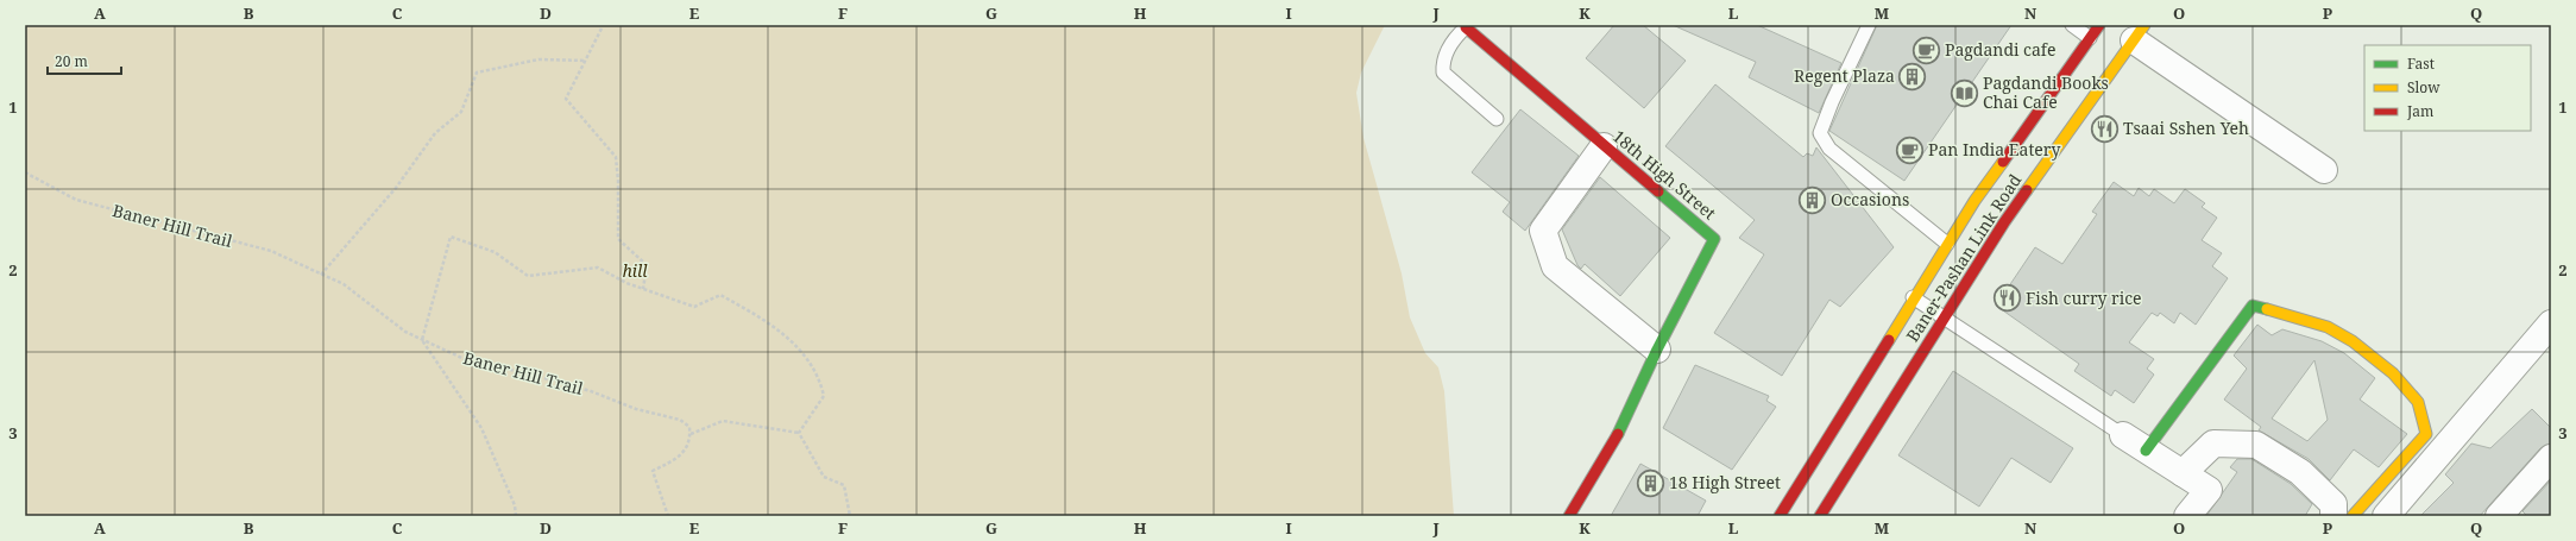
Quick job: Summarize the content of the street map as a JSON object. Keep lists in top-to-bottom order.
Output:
{
  "streets": {
    "street": ["18th High Street", "Baner-Pashan Link Road"],
    "path": ["Baner Hill Trail"]
  },
  "parks": ["hill"],
  "places": {
    "cafe": ["Pagdandi cafe", "Pan India Eatery"],
    "building": ["Regent Plaza", "Occasions", "18 High Street"],
    "library": ["Pagdandi Books Chai Cafe"],
    "restaurant": ["Tsaai Sshen Yeh", "Fish curry rice"]
  },
  "legend": ["Fast", "Slow", "Jam"],
  "scale_bar": "20 m",
  "grid": {
    "columns": [
      "A",
      "B",
      "C",
      "D",
      "E",
      "F",
      "G",
      "H",
      "I",
      "J",
      "K",
      "L",
      "M",
      "N",
      "O",
      "P",
      "Q"
    ],
    "rows": ["1", "2", "3"]
  }
}
